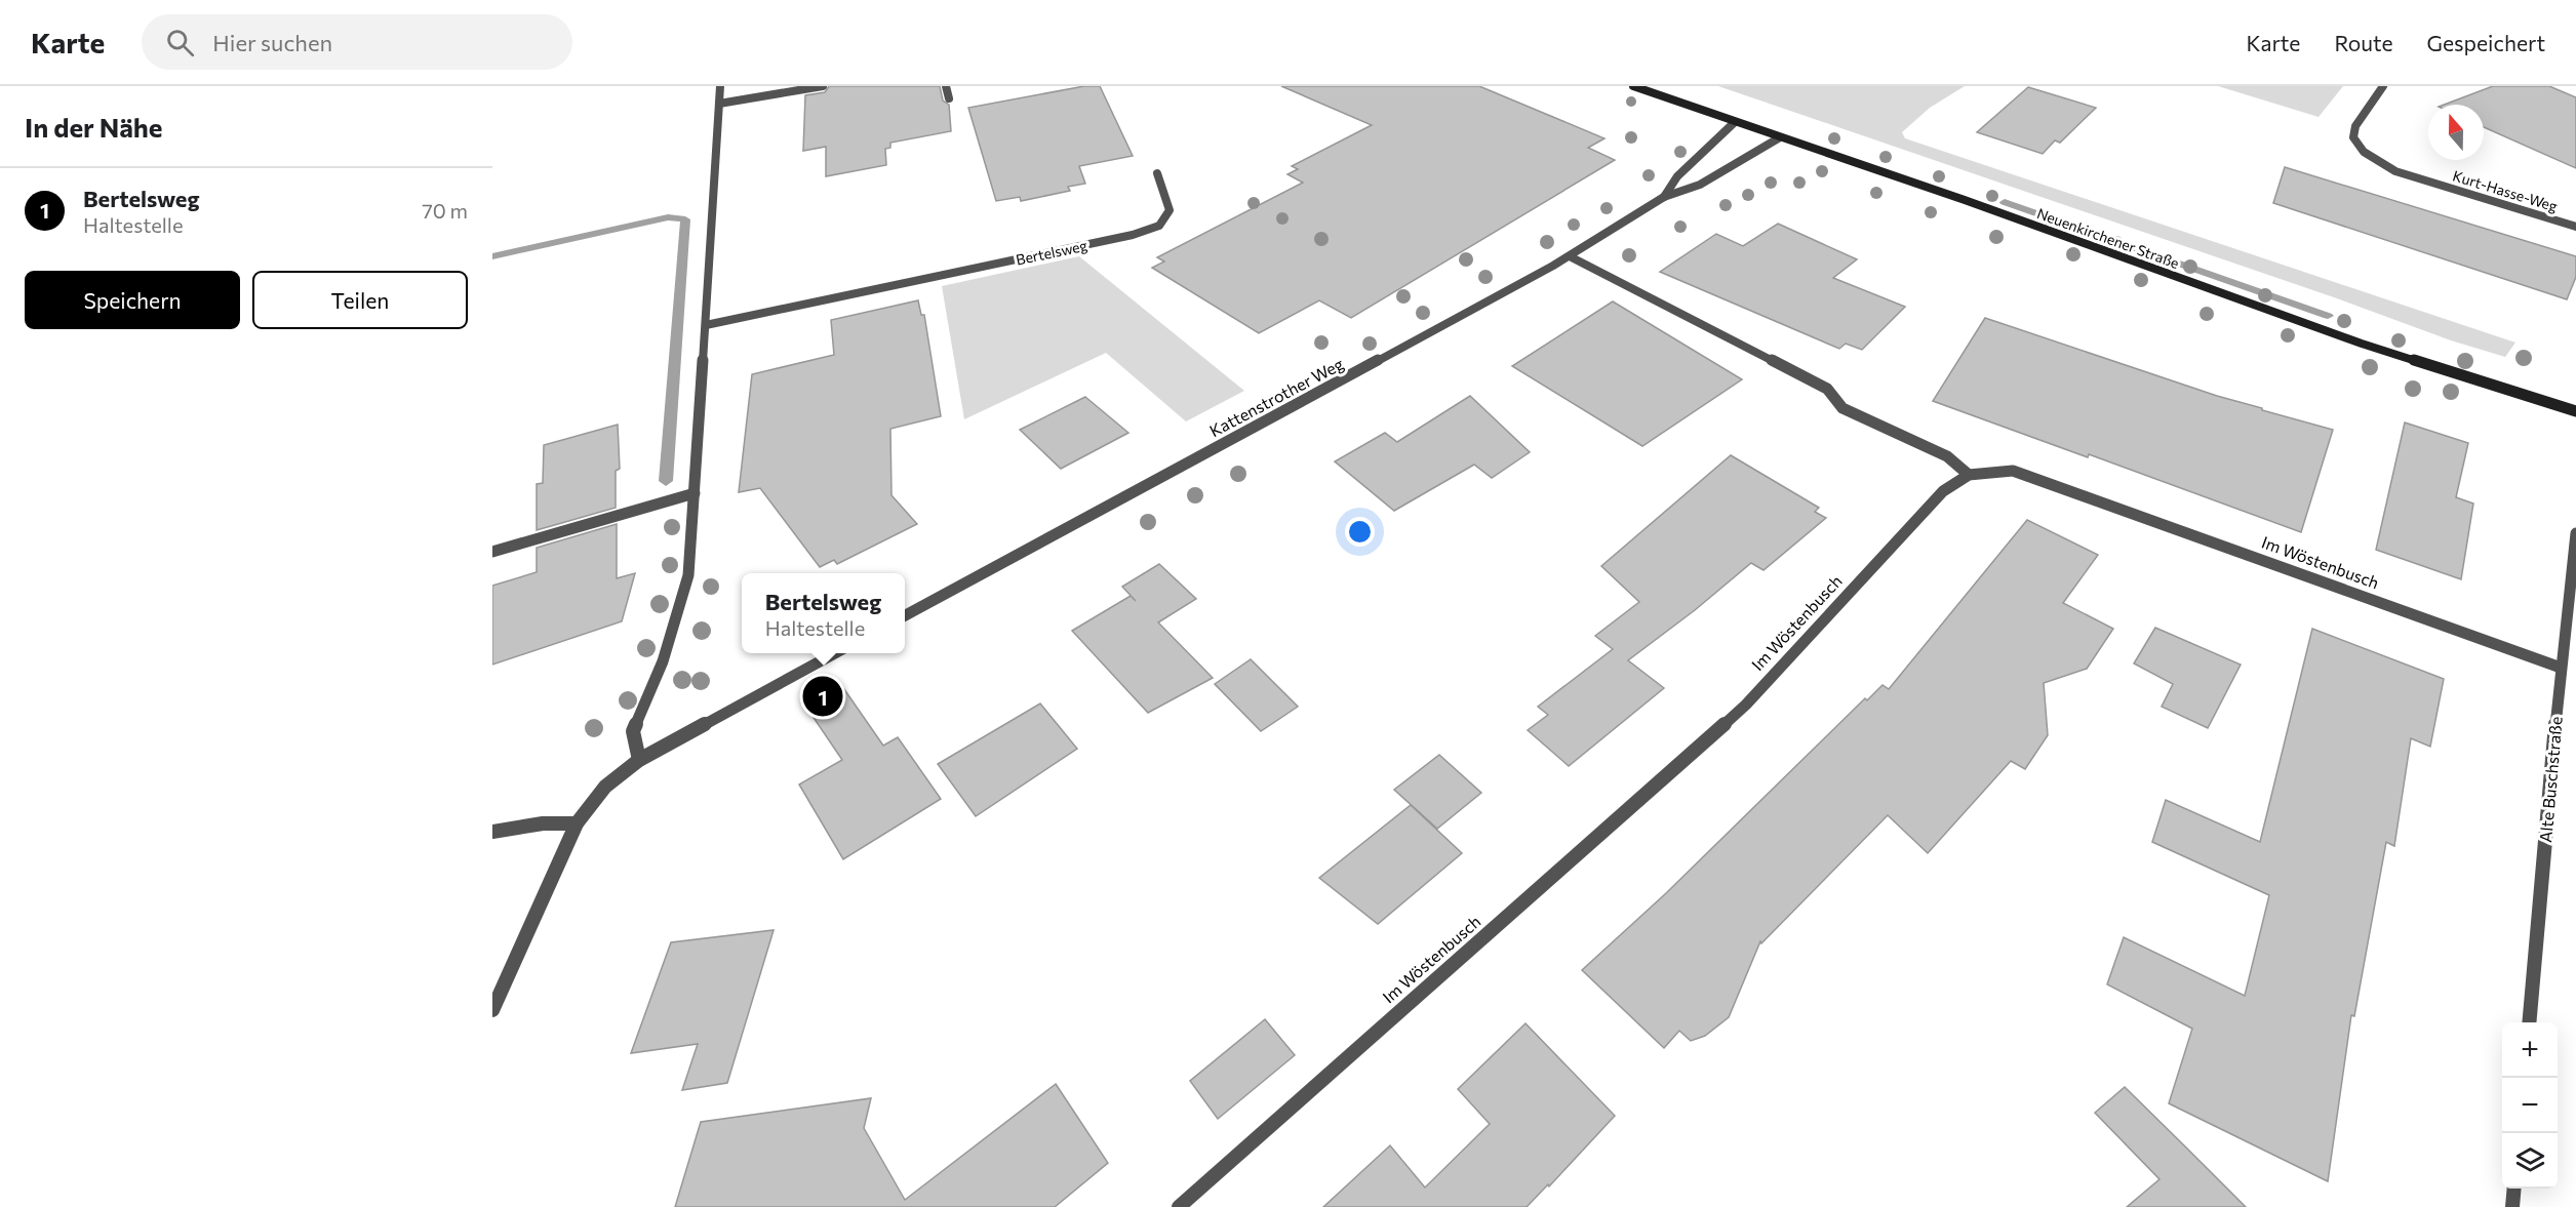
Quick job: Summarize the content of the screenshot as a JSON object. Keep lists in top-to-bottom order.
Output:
{
  "streets": {
    "main road": ["Neuenkirchener Straße"],
    "street": [
      "Kurt-Hasse-Weg",
      "Bertelsweg",
      "Kattenstrother Weg",
      "Im Wöstenbusch",
      "Alte Buschstraße"
    ]
  },
  "crossings": [
    ["Neuenkirchener Straße", "Kattenstrother Weg"],
    ["Im Wöstenbusch", "Alte Buschstraße"]
  ],
  "north": "top",
  "page": {
    "header": "Karte",
    "search": "Hier suchen",
    "nav": ["Karte", "Route", "Gespeichert"],
    "heading": "In der Nähe",
    "list": [
      {
        "mark": "1",
        "name": "Bertelsweg",
        "note": "Haltestelle",
        "value": "70 m"
      }
    ],
    "buttons": ["Speichern", "Teilen"],
    "popup": ["Bertelsweg", "Haltestelle"],
    "pins": "1",
    "map_buttons": ["+", "−"]
  }
}
